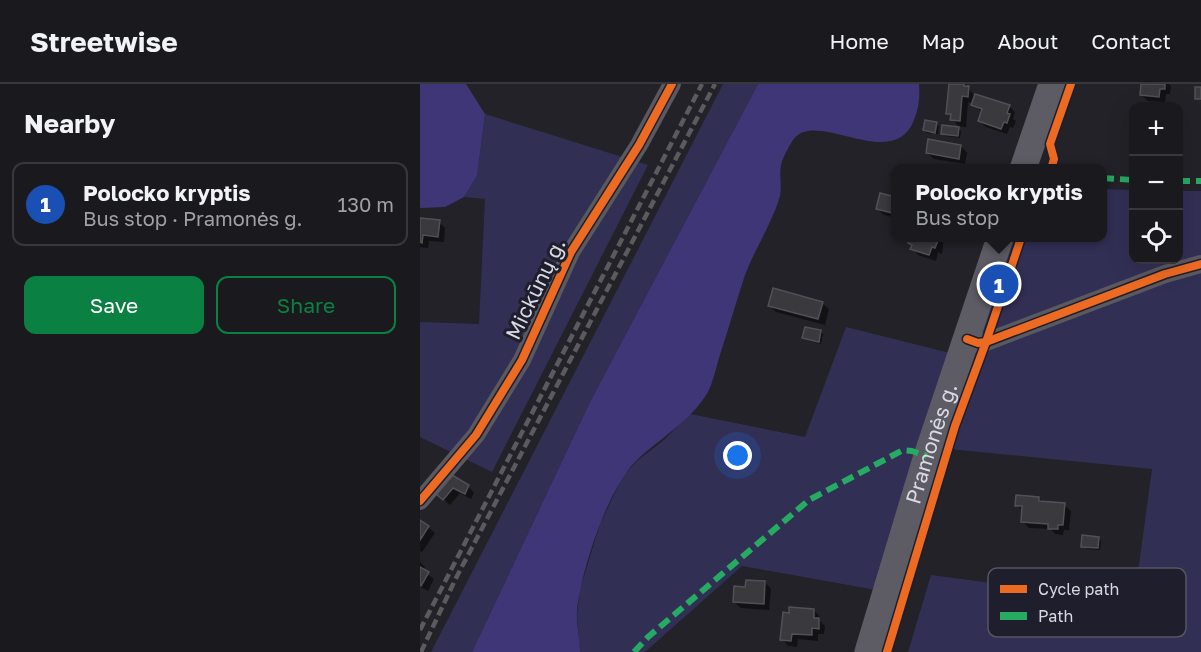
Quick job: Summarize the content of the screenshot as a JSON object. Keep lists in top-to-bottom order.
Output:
{
  "streets": {
    "main road": ["Pramonės g."],
    "street": ["Mickūnų g."]
  },
  "legend": ["Cycle path", "Path"],
  "page": {
    "header": "Streetwise",
    "nav": [
      "Home",
      "Map",
      "About",
      "Contact"
    ],
    "heading": "Nearby",
    "map_buttons": ["+", "−"],
    "list": [
      {
        "mark": "1",
        "name": "Polocko kryptis",
        "note": "Bus stop · Pramonės g.",
        "value": "130 m"
      }
    ],
    "popup": ["Polocko kryptis", "Bus stop"],
    "buttons": ["Save", "Share"],
    "pins": "1"
  }
}
